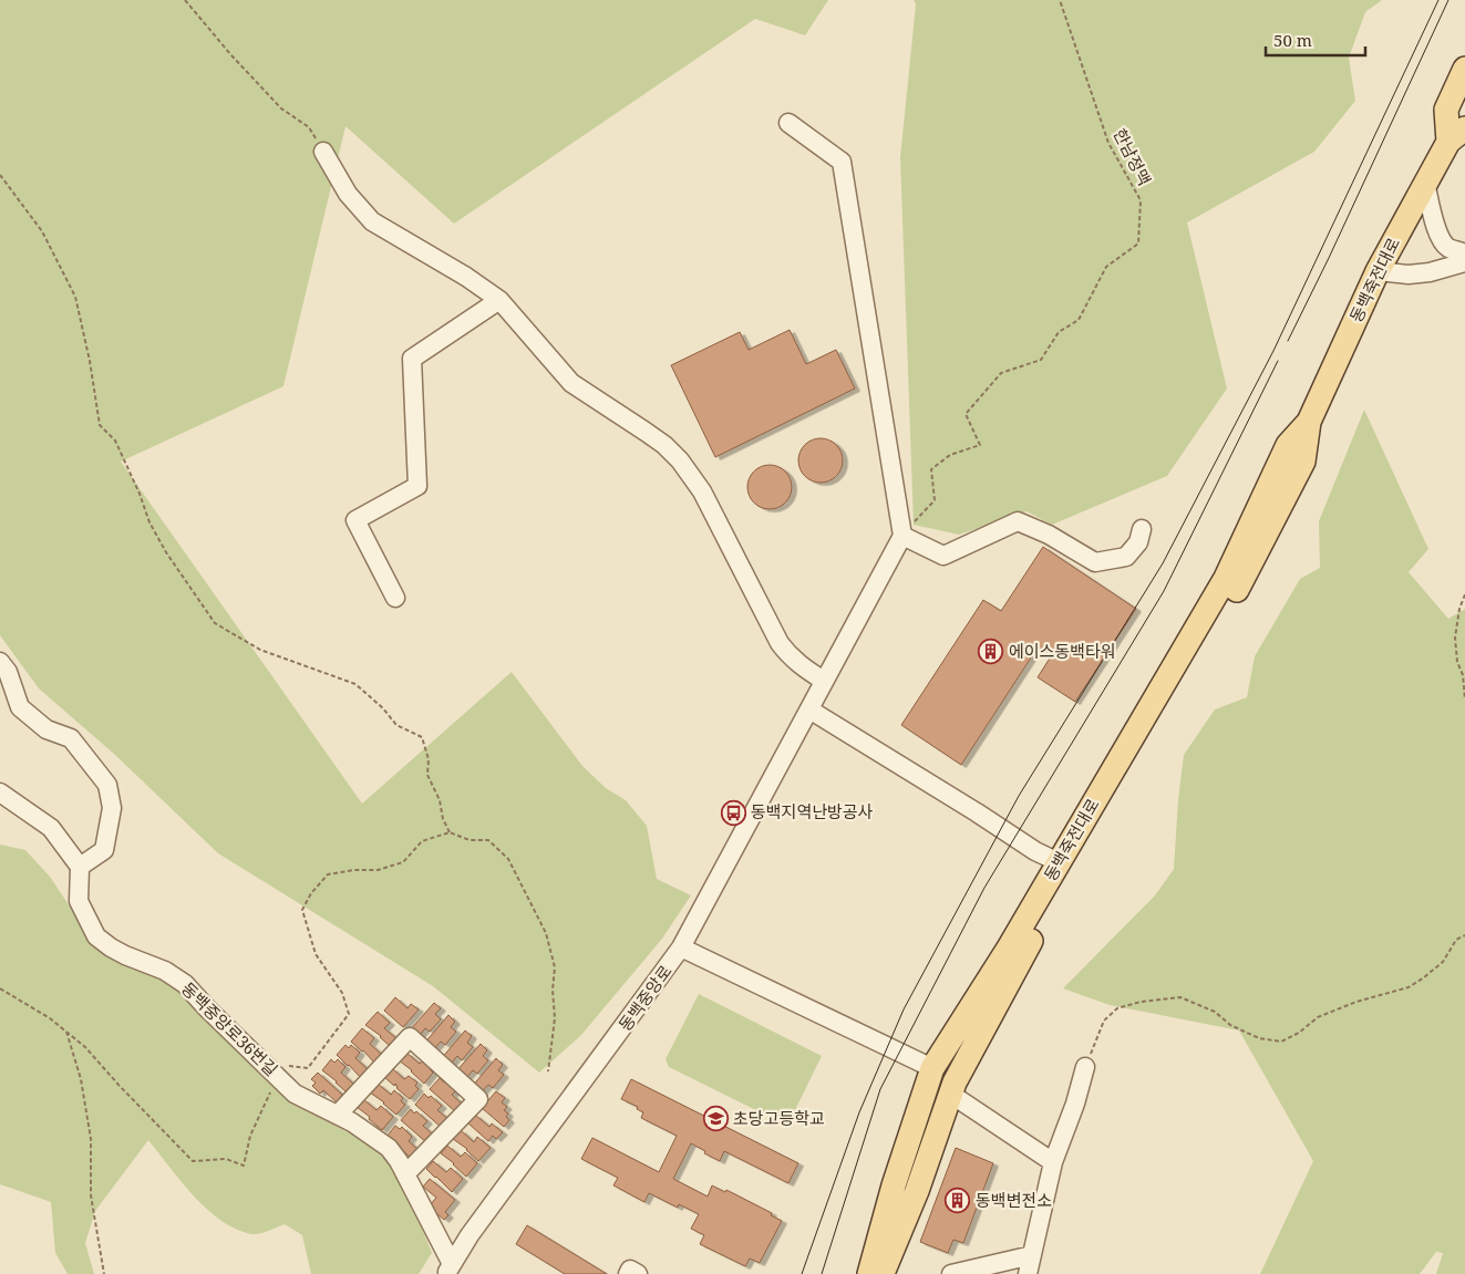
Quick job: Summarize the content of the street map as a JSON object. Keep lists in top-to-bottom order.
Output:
{
  "streets": {
    "main road": ["동백죽전대로"],
    "street": ["동백중앙로", "동백중앙로36번길"],
    "path": ["한남정맥"]
  },
  "crossings": [
    ["동백죽전대로", "동백중앙로"],
    ["동백중앙로", "동백중앙로36번길"]
  ],
  "places": {
    "building": ["에이스동백타워", "동백변전소"],
    "bus stop": ["동백지역난방공사"],
    "school or university": ["초당고등학교"]
  },
  "scale_bar": "50 m"
}
